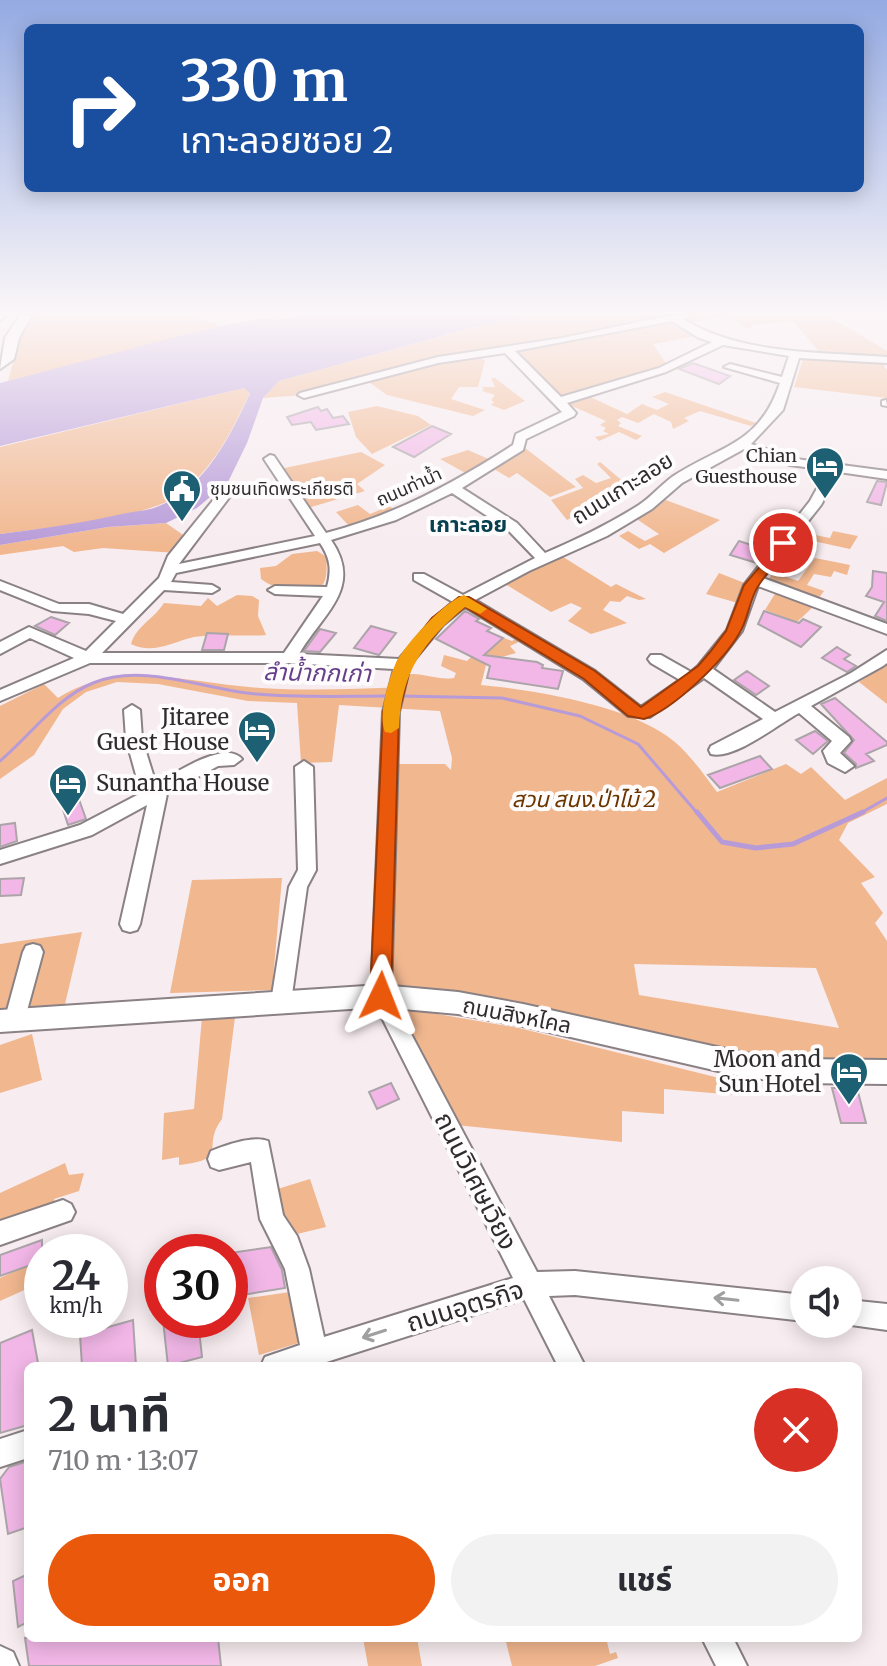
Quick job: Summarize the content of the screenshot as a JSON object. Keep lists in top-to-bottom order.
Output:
{
  "streets": {
    "main road": ["ถนนสิงหไคล"],
    "street": [
      "ถนนท่าน้ำ",
      "ถนนเกาะลอย",
      "ถนนวิเศษเวียง",
      "ถนนอุตรกิจ"
    ]
  },
  "crossings": [
    ["ถนนเกาะลอย", "ถนนสิงหไคล"],
    ["ถนนเกาะลอย", "ถนนวิเศษเวียง"],
    ["ถนนสิงหไคล", "ถนนวิเศษเวียง"],
    ["ถนนวิเศษเวียง", "ถนนอุตรกิจ"]
  ],
  "one_way": ["ถนนอุตรกิจ"],
  "districts": ["เกาะลอย"],
  "water": ["ลำน้ำกกเก่า"],
  "parks": ["สวน สนง.ป่าไม้ 2"],
  "places": {
    "hotel": [
      "Chian Guesthouse",
      "Jitaree Guest House",
      "Sunantha House",
      "Moon and Sun Hotel"
    ],
    "public building": ["ชุมชนเทิดพระเกียรติ"]
  },
  "page": {
    "turn": ["330 m", "เกาะลอยซอย 2"],
    "speed": "24 km/h",
    "limit": "30",
    "heading": ["2 นาที", "710 m · 13:07"],
    "buttons": ["ออก", "แชร์"]
  }
}
